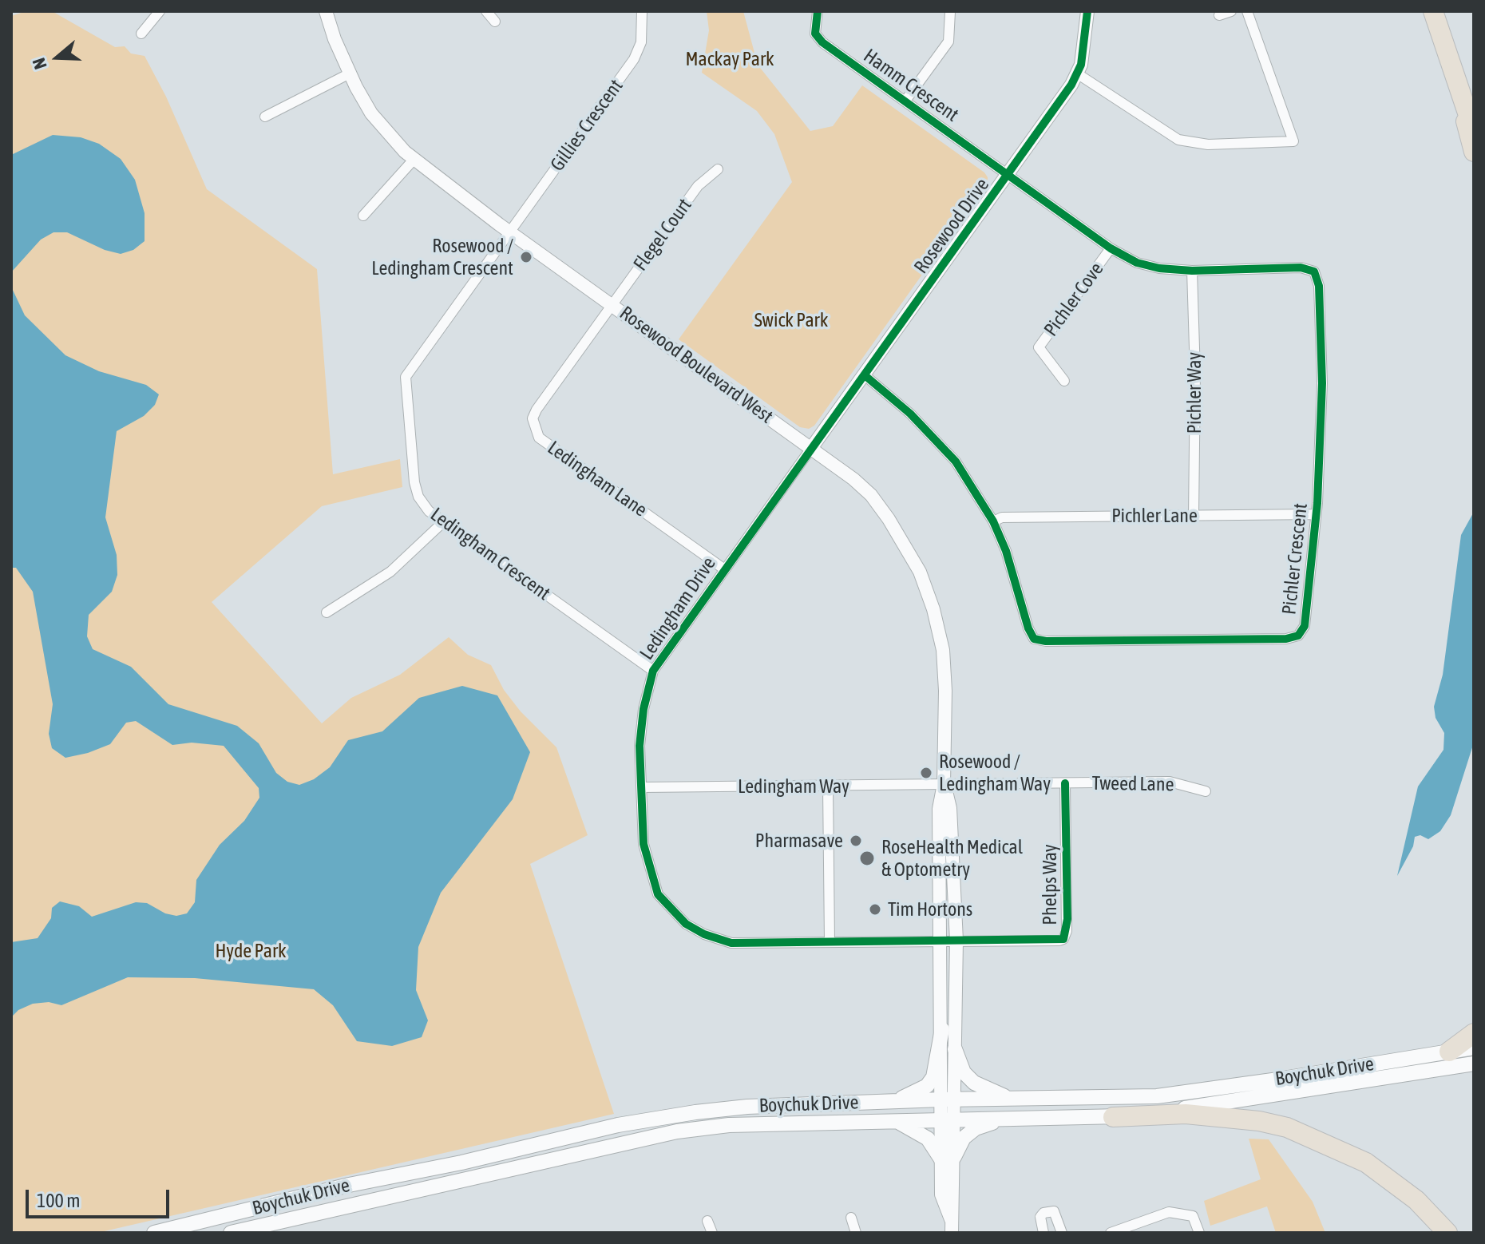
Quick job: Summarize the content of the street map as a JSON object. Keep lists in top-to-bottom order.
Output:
{
  "streets": {
    "main road": ["Boychuk Drive"],
    "street": [
      "Hamm Crescent",
      "Gillies Crescent",
      "Rosewood Drive",
      "Flegel Court",
      "Pichler Cove",
      "Rosewood Boulevard West",
      "Pichler Way",
      "Ledingham Lane",
      "Pichler Lane",
      "Ledingham Crescent",
      "Pichler Crescent",
      "Ledingham Drive",
      "Tweed Lane",
      "Ledingham Way",
      "Phelps Way"
    ]
  },
  "crossings": [
    ["Hamm Crescent", "Rosewood Drive"],
    ["Hamm Crescent", "Pichler Crescent"],
    ["Gillies Crescent", "Rosewood Boulevard West"],
    ["Gillies Crescent", "Ledingham Crescent"],
    ["Rosewood Drive", "Rosewood Boulevard West"],
    ["Rosewood Drive", "Pichler Crescent"],
    ["Rosewood Drive", "Ledingham Drive"],
    ["Flegel Court", "Rosewood Boulevard West"],
    ["Flegel Court", "Ledingham Lane"],
    ["Pichler Cove", "Pichler Crescent"],
    ["Rosewood Boulevard West", "Ledingham Lane"],
    ["Rosewood Boulevard West", "Ledingham Crescent"],
    ["Rosewood Boulevard West", "Ledingham Drive"],
    ["Rosewood Boulevard West", "Tweed Lane"],
    ["Rosewood Boulevard West", "Ledingham Way"],
    ["Rosewood Boulevard West", "Phelps Way"],
    ["Rosewood Boulevard West", "Boychuk Drive"],
    ["Pichler Way", "Pichler Lane"],
    ["Pichler Way", "Pichler Crescent"],
    ["Ledingham Lane", "Ledingham Drive"],
    ["Pichler Lane", "Pichler Crescent"],
    ["Ledingham Crescent", "Ledingham Drive"],
    ["Ledingham Drive", "Ledingham Way"],
    ["Ledingham Drive", "Phelps Way"],
    ["Tweed Lane", "Ledingham Way"],
    ["Tweed Lane", "Phelps Way"]
  ],
  "parks": ["Mackay Park", "Swick Park", "Hyde Park"],
  "places": [
    "Rosewood / Ledingham Crescent",
    "Rosewood / Ledingham Way",
    "Pharmasave",
    "RoseHealth Medical & Optometry",
    "Tim Hortons"
  ],
  "scale_bar": "100 m",
  "north": "left"
}
